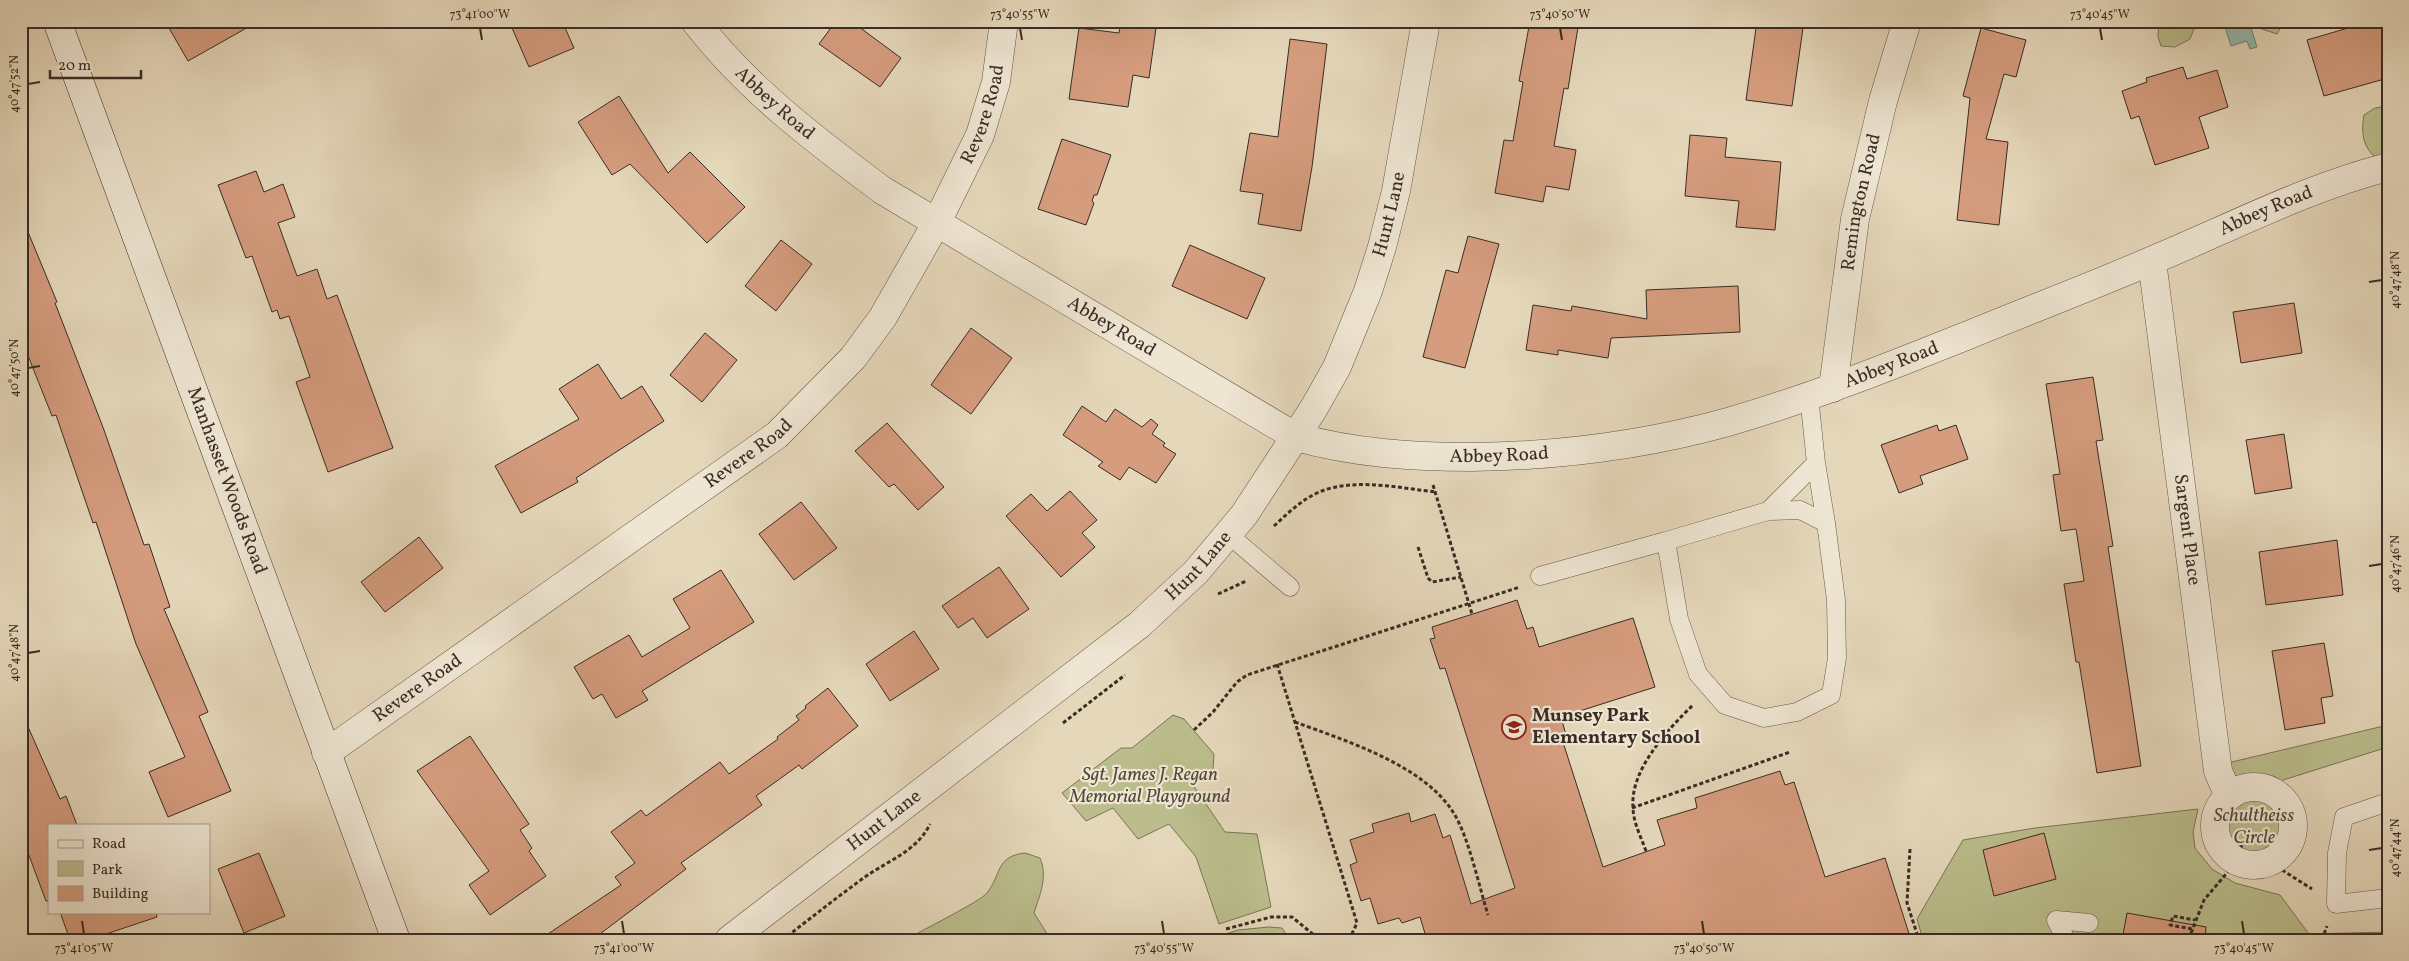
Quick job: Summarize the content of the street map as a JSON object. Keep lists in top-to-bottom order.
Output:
{
  "streets": {
    "street": [
      "Abbey Road",
      "Revere Road",
      "Remington Road",
      "Hunt Lane",
      "Manhasset Woods Road",
      "Sargent Place"
    ]
  },
  "crossings": [
    ["Abbey Road", "Revere Road"],
    ["Abbey Road", "Remington Road"],
    ["Abbey Road", "Hunt Lane"],
    ["Abbey Road", "Sargent Place"],
    ["Revere Road", "Manhasset Woods Road"]
  ],
  "parks": ["Sgt. James J. Regan Memorial Playground", "Schultheiss Circle"],
  "places": {
    "school or university": ["Munsey Park Elementary School"]
  },
  "legend": ["Road", "Park", "Building"],
  "scale_bar": "20 m",
  "coordinates": [
    "73°41'00\"W",
    "73°40'55\"W",
    "73°40'50\"W",
    "73°40'45\"W",
    "40°47'52\"N",
    "40°47'48\"N",
    "40°47'50\"N",
    "40°47'46\"N",
    "40°47'44\"N",
    "73°41'05\"W"
  ]
}
